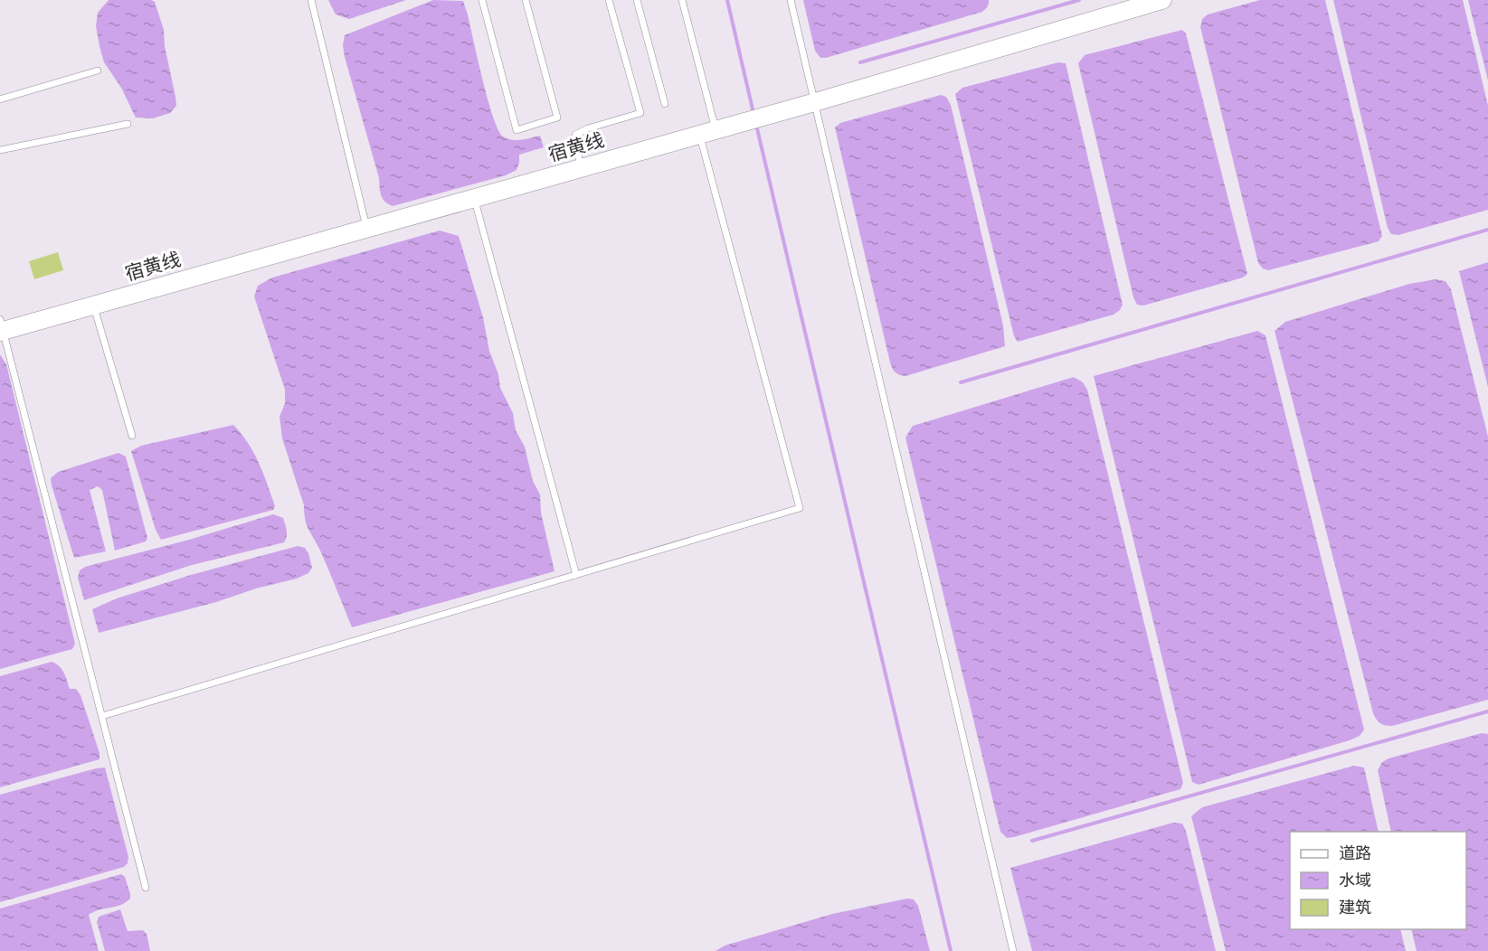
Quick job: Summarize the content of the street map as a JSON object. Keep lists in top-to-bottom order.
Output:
{
  "streets": {
    "main road": ["宿黄线"]
  },
  "legend": ["道路", "水域", "建筑"]
}
